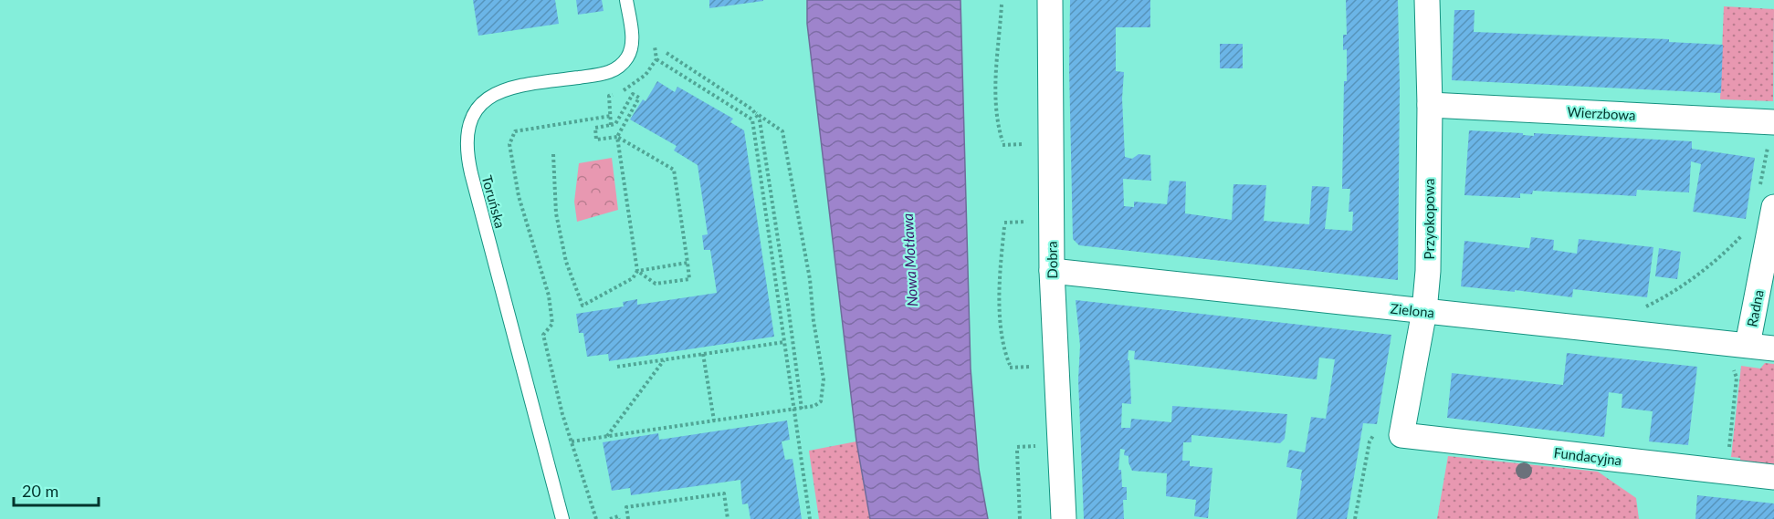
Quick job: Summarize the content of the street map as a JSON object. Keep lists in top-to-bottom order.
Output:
{
  "streets": {
    "street": [
      "Wierzbowa",
      "Przyokopowa",
      "Dobra",
      "Radna",
      "Zielona",
      "Fundacyjna"
    ],
    "lane": ["Toruńska"]
  },
  "crossings": [
    ["Wierzbowa", "Przyokopowa"],
    ["Przyokopowa", "Zielona"],
    ["Przyokopowa", "Fundacyjna"],
    ["Dobra", "Zielona"],
    ["Radna", "Zielona"]
  ],
  "water": ["Nowa Motława"],
  "scale_bar": "20 m"
}
